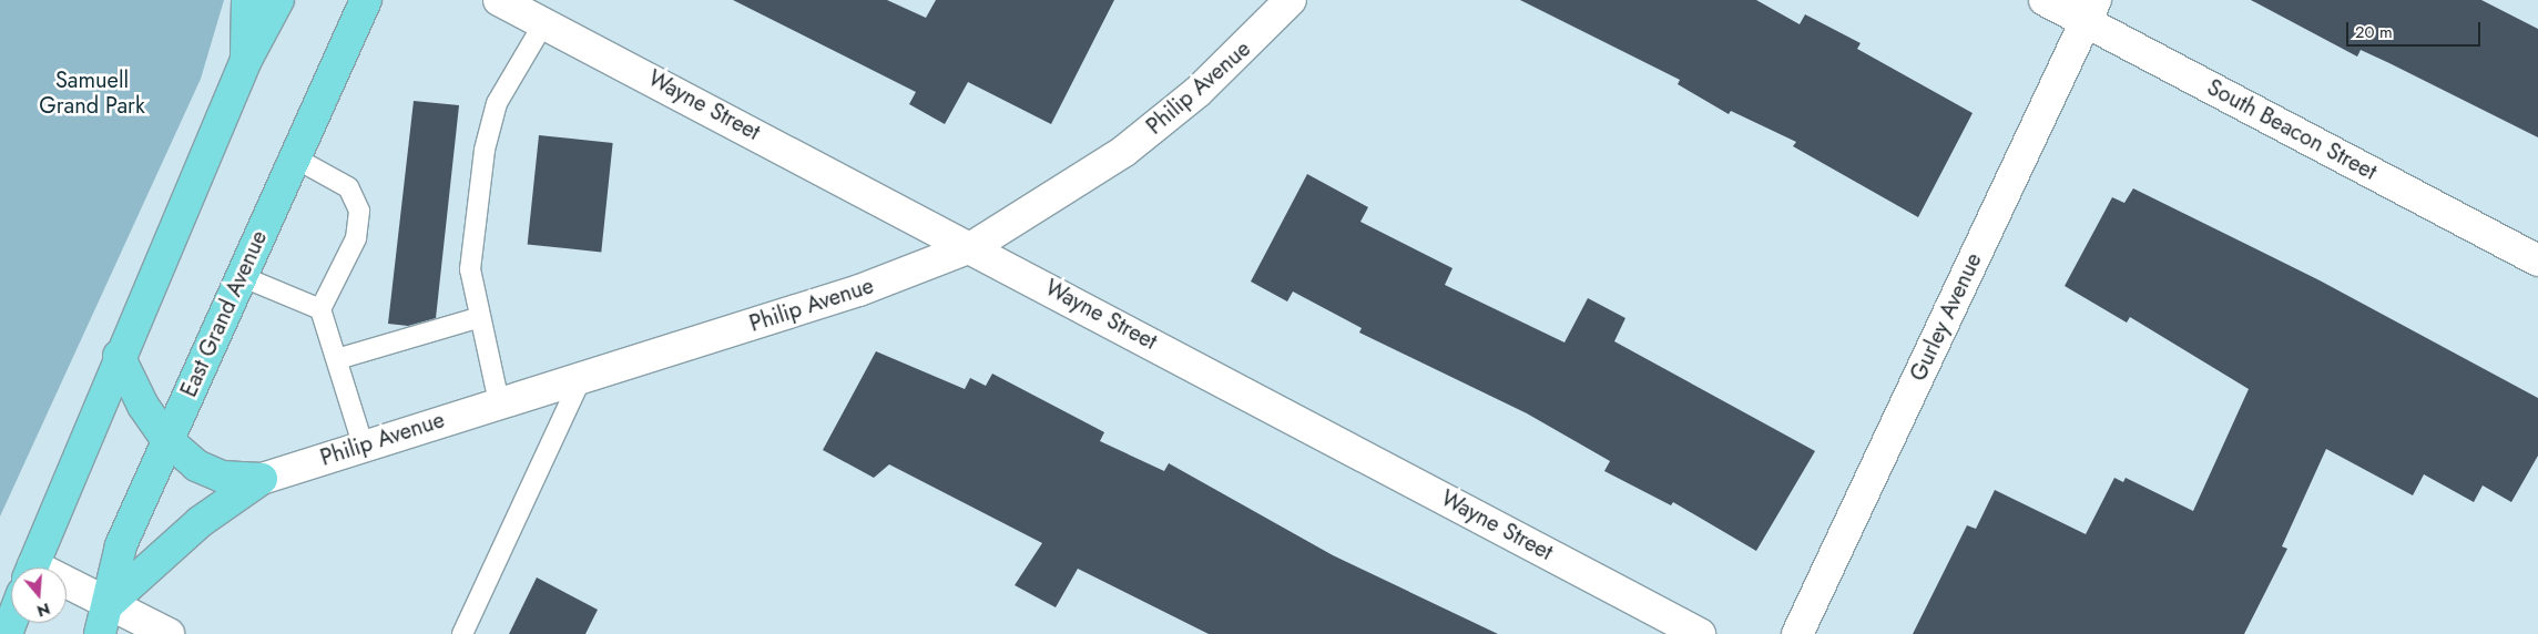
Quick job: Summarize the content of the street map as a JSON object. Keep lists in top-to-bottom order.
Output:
{
  "streets": {
    "main road": ["East Grand Avenue"],
    "street": [
      "Philip Avenue",
      "Wayne Street",
      "South Beacon Street",
      "Gurley Avenue"
    ]
  },
  "crossings": [
    ["Philip Avenue", "Wayne Street"],
    ["South Beacon Street", "Gurley Avenue"]
  ],
  "parks": ["Samuell Grand Park"],
  "scale_bar": "20 m",
  "north": "bottom"
}
